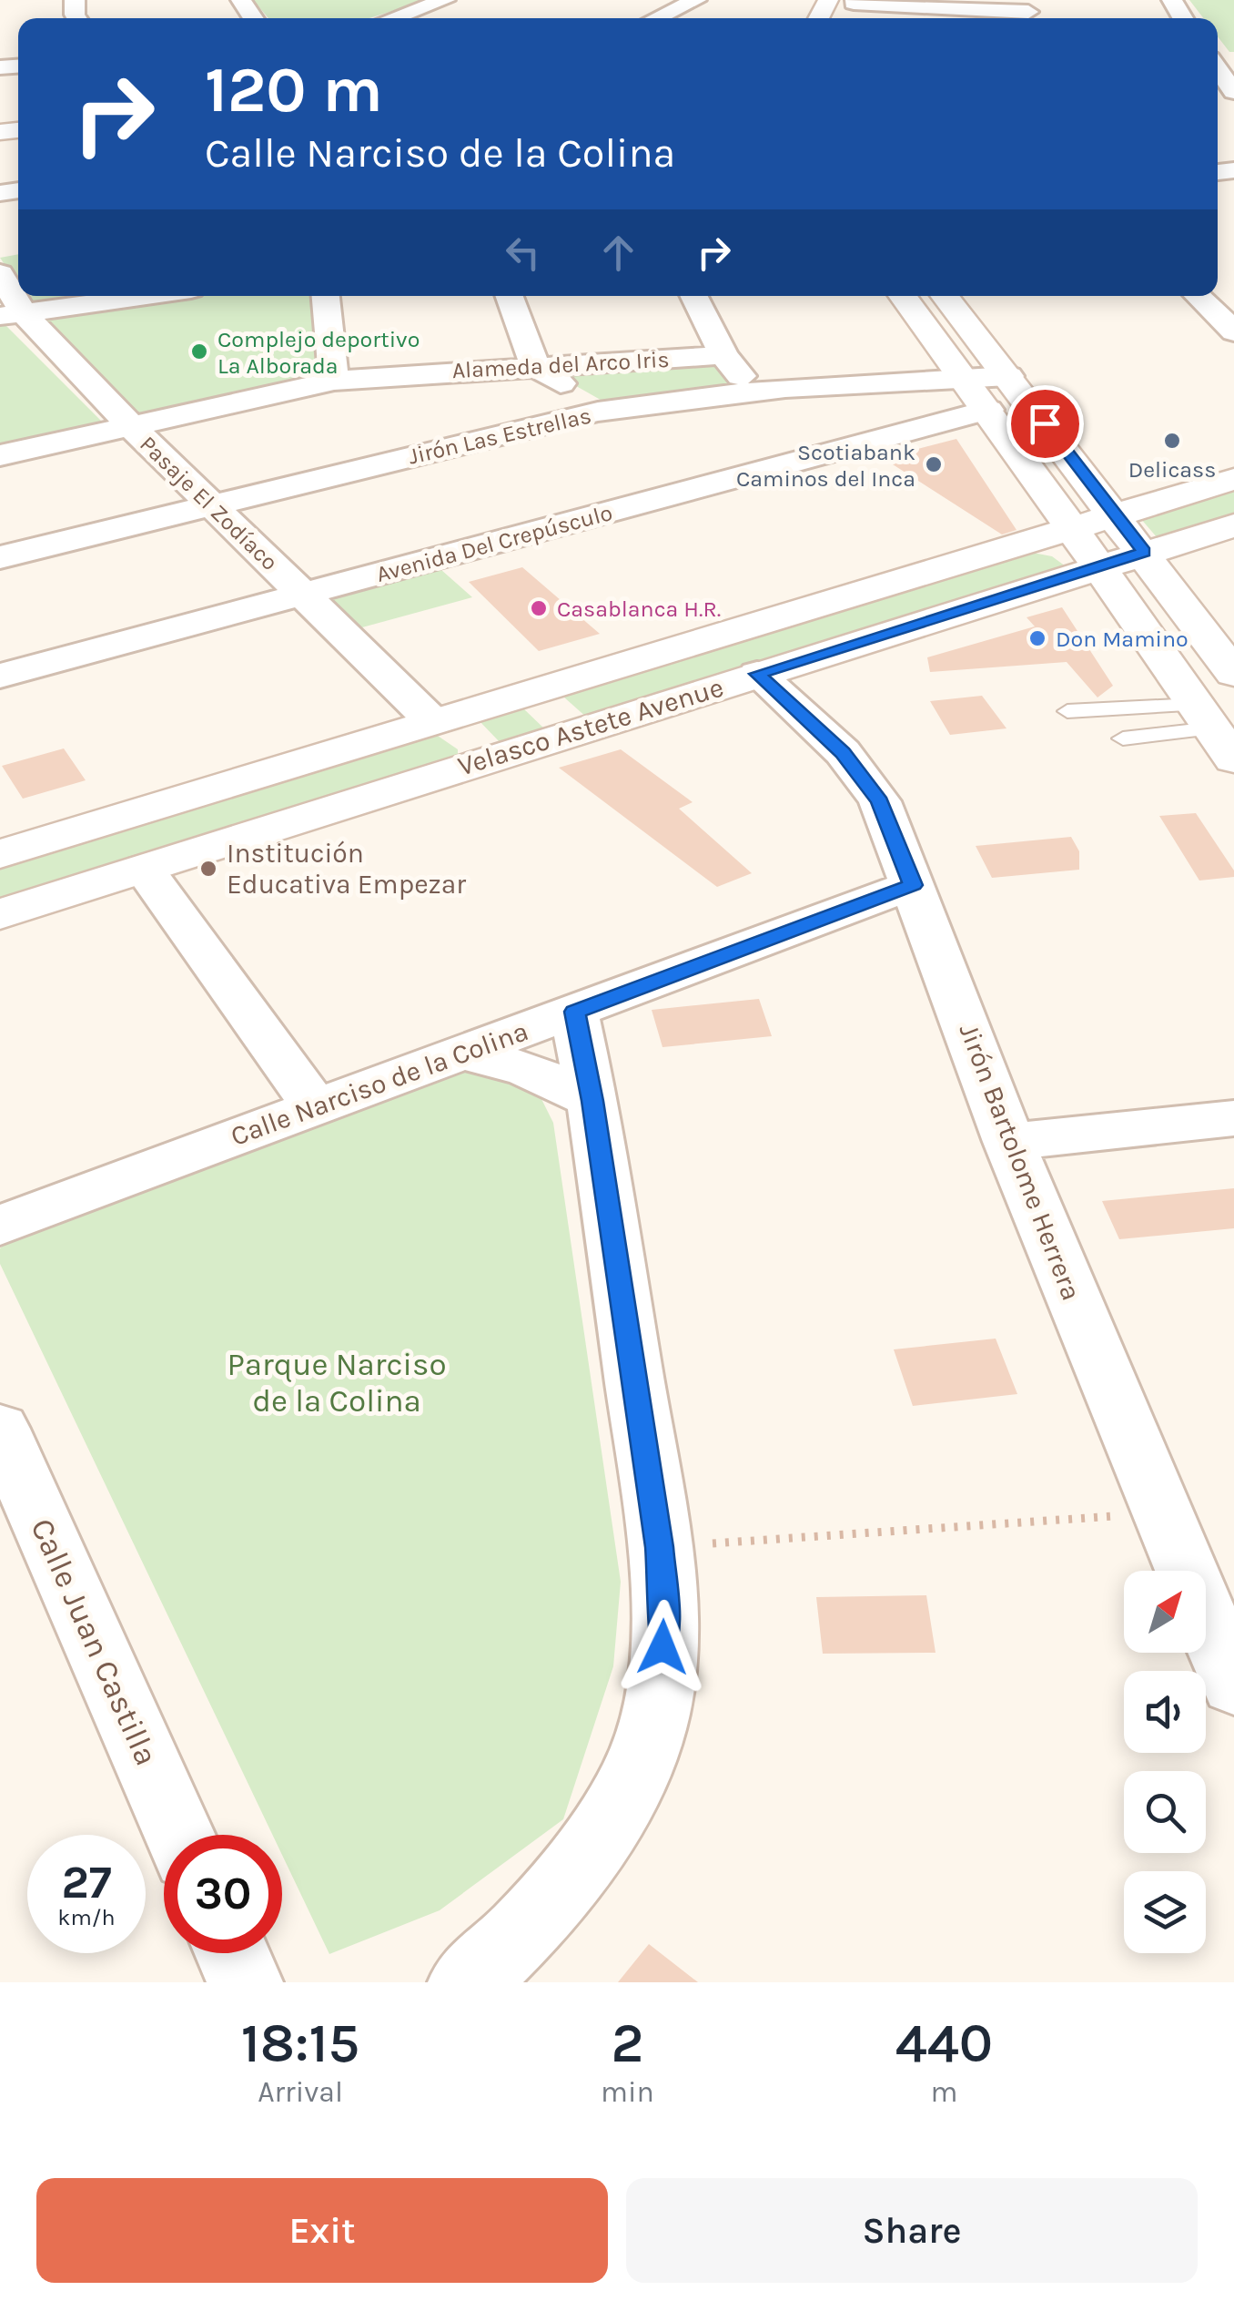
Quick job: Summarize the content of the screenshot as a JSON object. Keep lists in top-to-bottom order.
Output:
{
  "streets": {
    "main road": ["Velasco Astete Avenue"],
    "street": [
      "Alameda del Arco Iris",
      "Jirón Las Estrellas",
      "Pasaje El Zodíaco",
      "Avenida Del Crepúsculo",
      "Calle Narciso de la Colina",
      "Jirón Bartolome Herrera",
      "Calle Juan Castilla"
    ]
  },
  "crossings": [
    ["Alameda del Arco Iris", "Pasaje El Zodíaco"],
    ["Jirón Las Estrellas", "Pasaje El Zodíaco"],
    ["Pasaje El Zodíaco", "Avenida Del Crepúsculo"],
    ["Pasaje El Zodíaco", "Velasco Astete Avenue"],
    ["Velasco Astete Avenue", "Jirón Bartolome Herrera"],
    ["Calle Narciso de la Colina", "Jirón Bartolome Herrera"]
  ],
  "parks": ["Parque Narciso de la Colina"],
  "places": [
    "Complejo deportivo La Alborada",
    "Delicass",
    "Scotiabank Caminos del Inca",
    "Casablanca H.R.",
    "Don Mamino",
    "Institución Educativa Empezar"
  ],
  "north": "top right",
  "page": {
    "turn": ["120 m", "Calle Narciso de la Colina"],
    "speed": "27 km/h",
    "limit": "30",
    "eta": [
      "18:15",
      "Arrival",
      "2",
      "min",
      "440",
      "m"
    ],
    "buttons": ["Exit", "Share"]
  }
}
